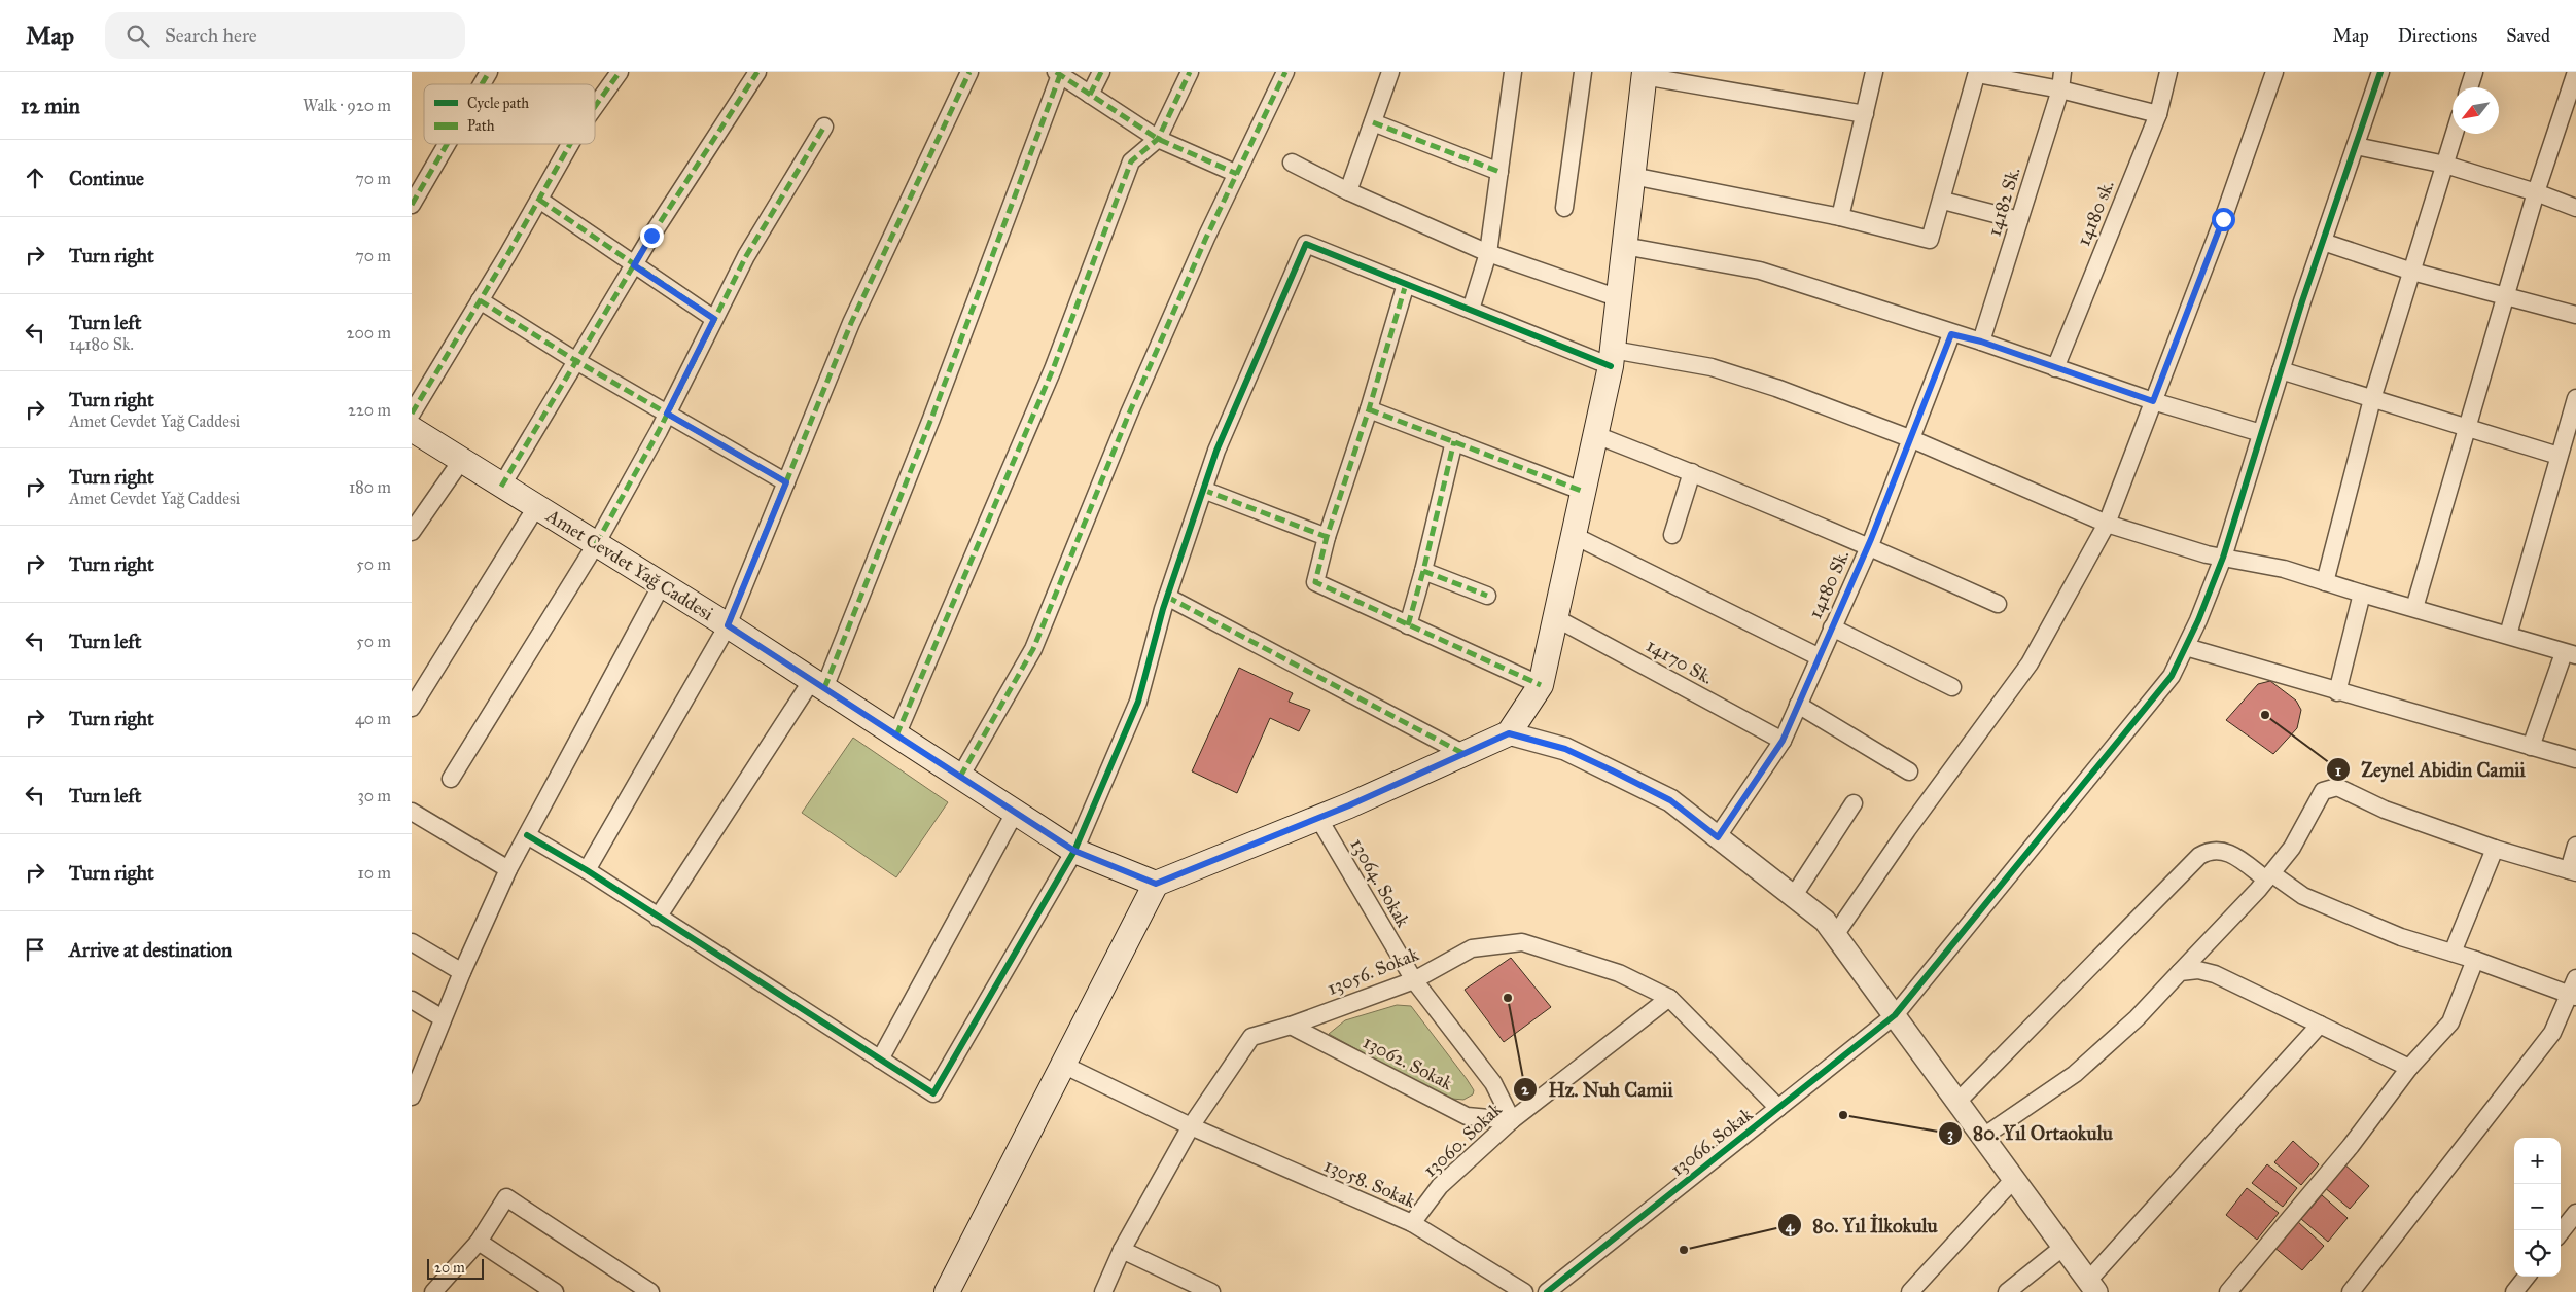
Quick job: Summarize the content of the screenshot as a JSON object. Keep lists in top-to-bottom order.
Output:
{
  "streets": {
    "main road": ["Amet Cevdet Yağ Caddesi"],
    "street": [
      "14182 Sk.",
      "14180 sk.",
      "14180 Sk.",
      "14170 Sk.",
      "13064. Sokak",
      "13056. Sokak",
      "13062. Sokak",
      "13060. Sokak",
      "13066. Sokak",
      "13058. Sokak"
    ]
  },
  "crossings": [
    ["14180 Sk.", "14170 Sk."],
    ["13064. Sokak", "13056. Sokak"],
    ["13064. Sokak", "13062. Sokak"],
    ["13064. Sokak", "13060. Sokak"],
    ["13056. Sokak", "13062. Sokak"],
    ["13056. Sokak", "13060. Sokak"],
    ["13056. Sokak", "13066. Sokak"],
    ["13056. Sokak", "13058. Sokak"],
    ["13062. Sokak", "13060. Sokak"],
    ["13060. Sokak", "13058. Sokak"]
  ],
  "places": [
    "Zeynel Abidin Camii",
    "Hz. Nuh Camii",
    "80. Yıl Ortaokulu",
    "80. Yıl İlkokulu"
  ],
  "legend": ["Cycle path", "Path"],
  "scale_bar": "20 m",
  "north": "bottom left",
  "page": {
    "header": "Map",
    "search": "Search here",
    "nav": ["Map", "Directions", "Saved"],
    "heading": ["12 min", "Walk · 920 m"],
    "list": [
      ["Continue", "70 m"],
      ["Turn right", "70 m"],
      ["Turn left", "14180 Sk.", "200 m"],
      ["Turn right", "Amet Cevdet Yağ Caddesi", "220 m"],
      ["Turn right", "Amet Cevdet Yağ Caddesi", "180 m"],
      ["Turn right", "50 m"],
      ["Turn left", "50 m"],
      ["Turn right", "40 m"],
      ["Turn left", "30 m"],
      ["Turn right", "10 m"],
      "Arrive at destination"
    ],
    "map_buttons": ["+", "−"],
    "scale": "20 m"
  }
}
